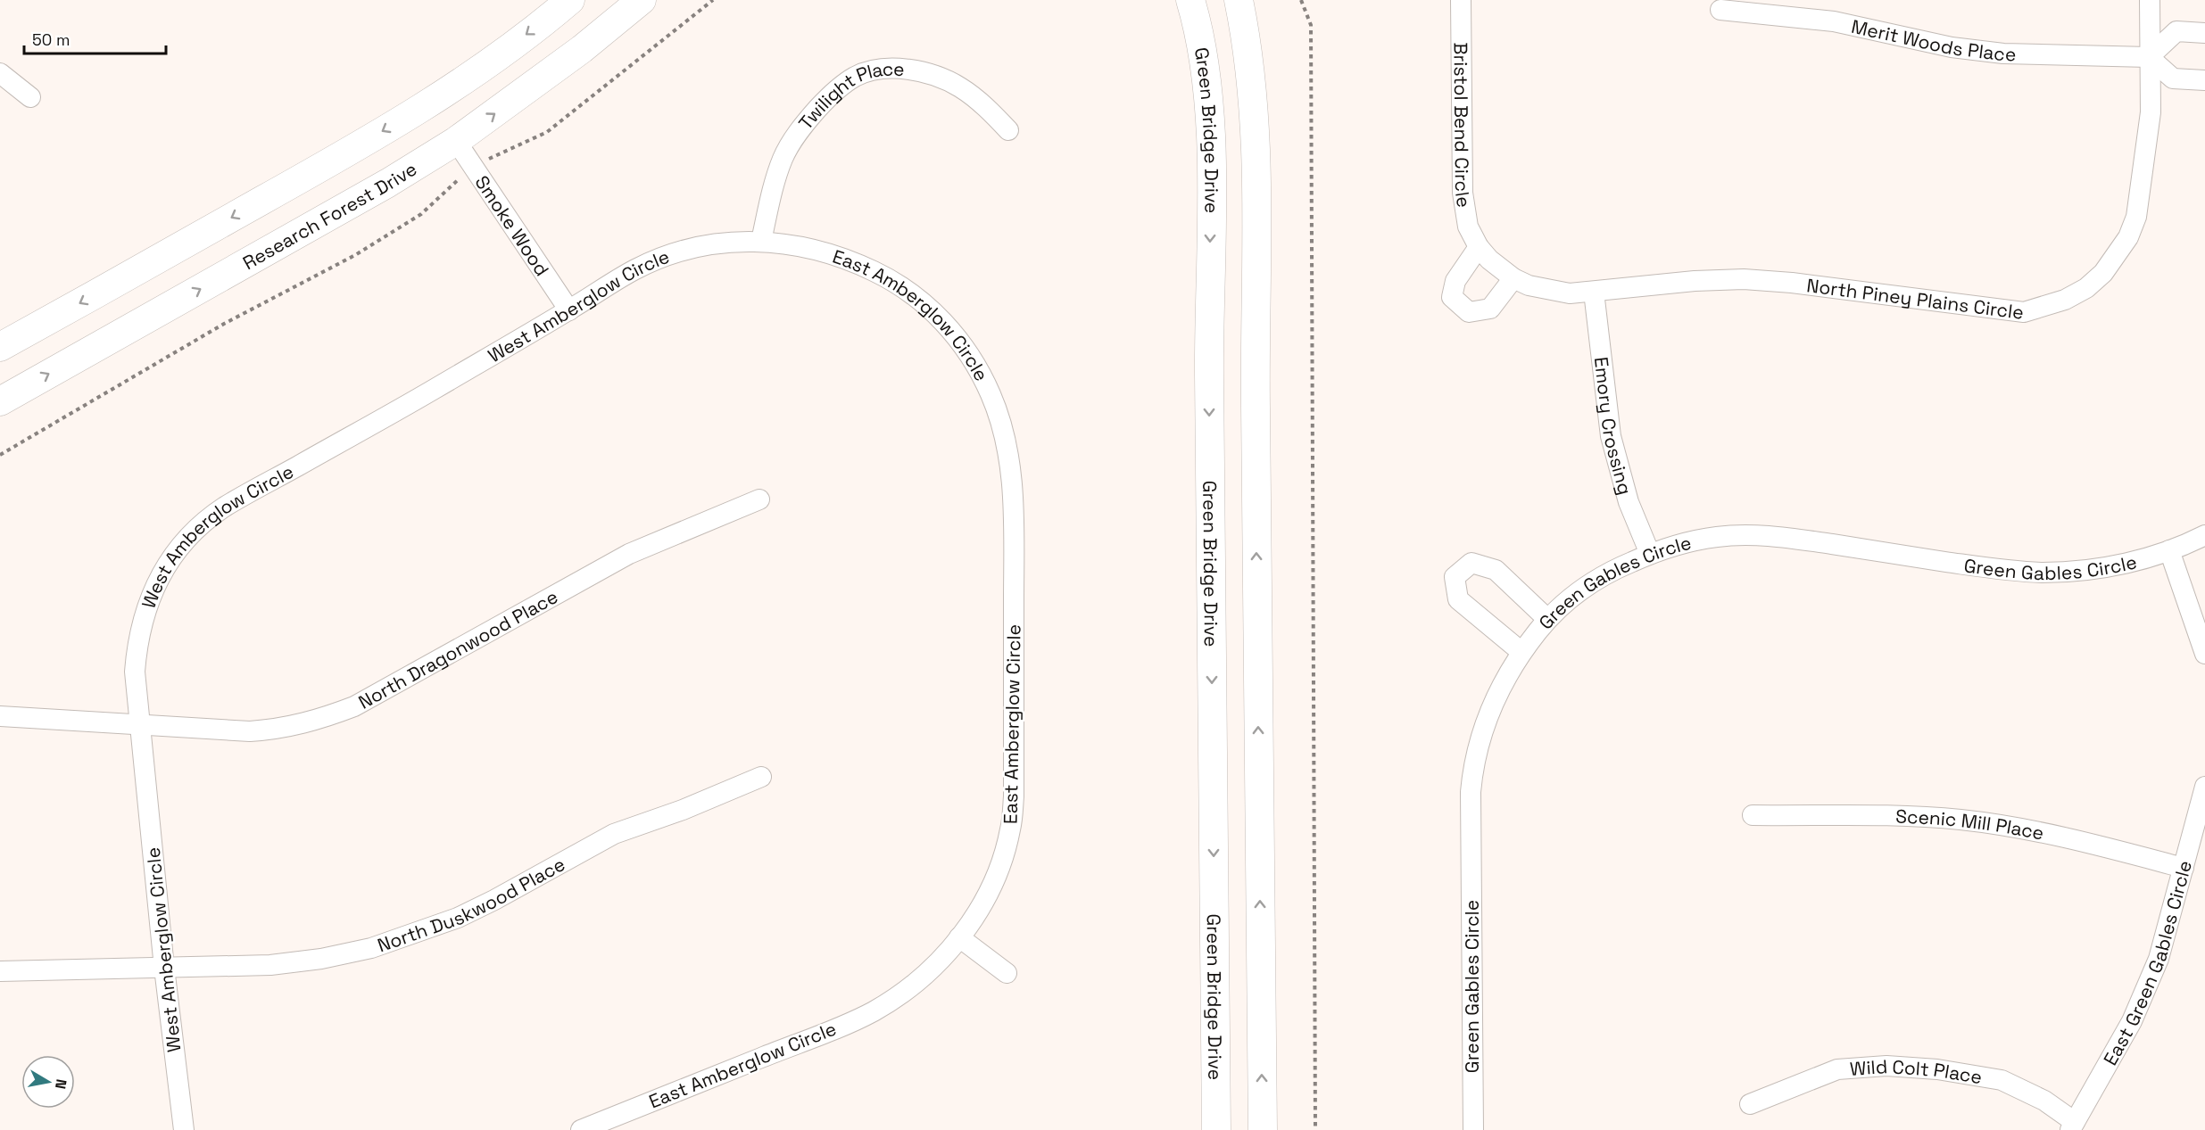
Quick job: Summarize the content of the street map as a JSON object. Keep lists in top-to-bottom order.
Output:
{
  "streets": {
    "main road": ["Green Bridge Drive", "Research Forest Drive"],
    "street": [
      "Merit Woods Place",
      "Twilight Place",
      "Bristol Bend Circle",
      "Smoke Wood",
      "North Piney Plains Circle",
      "West Amberglow Circle",
      "East Amberglow Circle",
      "Emory Crossing",
      "Green Gables Circle",
      "North Dragonwood Place",
      "Scenic Mill Place",
      "North Duskwood Place",
      "East Green Gables Circle",
      "Wild Colt Place"
    ]
  },
  "crossings": [
    ["Merit Woods Place", "North Piney Plains Circle"],
    ["Twilight Place", "West Amberglow Circle"],
    ["Twilight Place", "East Amberglow Circle"],
    ["Bristol Bend Circle", "North Piney Plains Circle"],
    ["Bristol Bend Circle", "Emory Crossing"],
    ["Research Forest Drive", "Smoke Wood"],
    ["Smoke Wood", "West Amberglow Circle"],
    ["North Piney Plains Circle", "Emory Crossing"],
    ["West Amberglow Circle", "East Amberglow Circle"],
    ["West Amberglow Circle", "North Dragonwood Place"],
    ["West Amberglow Circle", "North Duskwood Place"],
    ["Emory Crossing", "Green Gables Circle"],
    ["Scenic Mill Place", "East Green Gables Circle"],
    ["East Green Gables Circle", "Wild Colt Place"]
  ],
  "scale_bar": "50 m",
  "north": "right"
}
